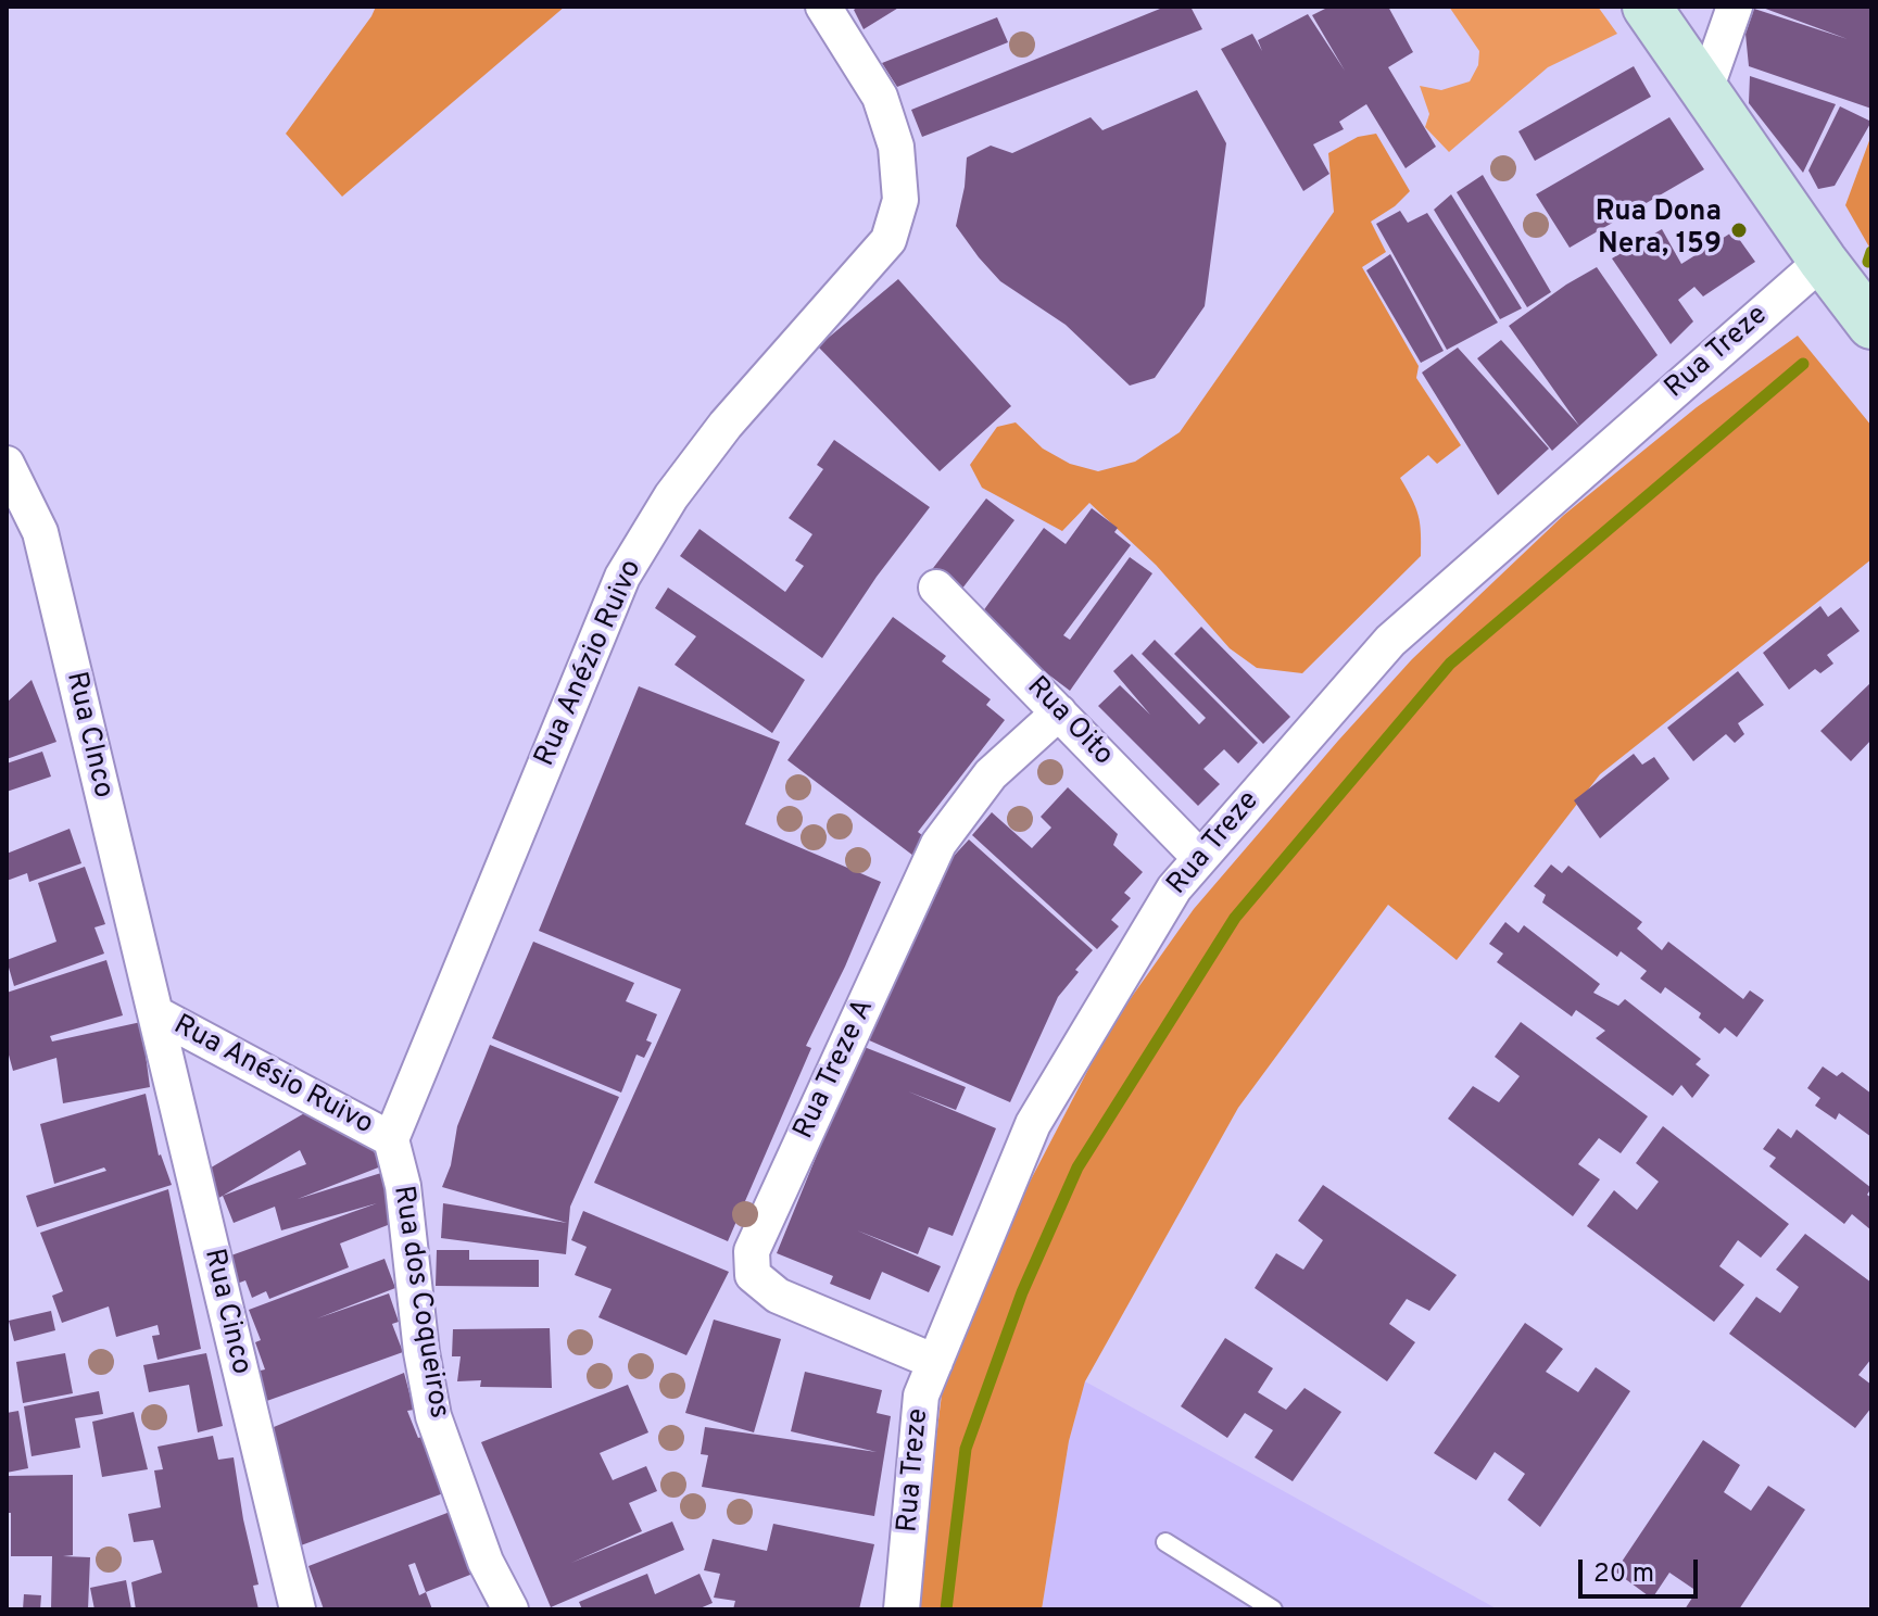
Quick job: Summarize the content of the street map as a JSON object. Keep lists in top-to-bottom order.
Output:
{
  "streets": {
    "street": [
      "Rua Treze",
      "Rua Anézio Ruivo",
      "Rua Oito",
      "Rua CInco",
      "Rua Treze A",
      "Rua Anésio Ruivo",
      "Rua dos Coqueiros",
      "Rua Cinco"
    ]
  },
  "crossings": [
    ["Rua Treze", "Rua Oito"],
    ["Rua Treze", "Rua Treze A"],
    ["Rua Anézio Ruivo", "Rua Anésio Ruivo"],
    ["Rua Anézio Ruivo", "Rua dos Coqueiros"],
    ["Rua Oito", "Rua Treze A"],
    ["Rua CInco", "Rua Anésio Ruivo"],
    ["Rua CInco", "Rua Cinco"],
    ["Rua Anésio Ruivo", "Rua dos Coqueiros"],
    ["Rua Anésio Ruivo", "Rua Cinco"]
  ],
  "places": ["Rua Dona Nera, 159"],
  "scale_bar": "20 m"
}
